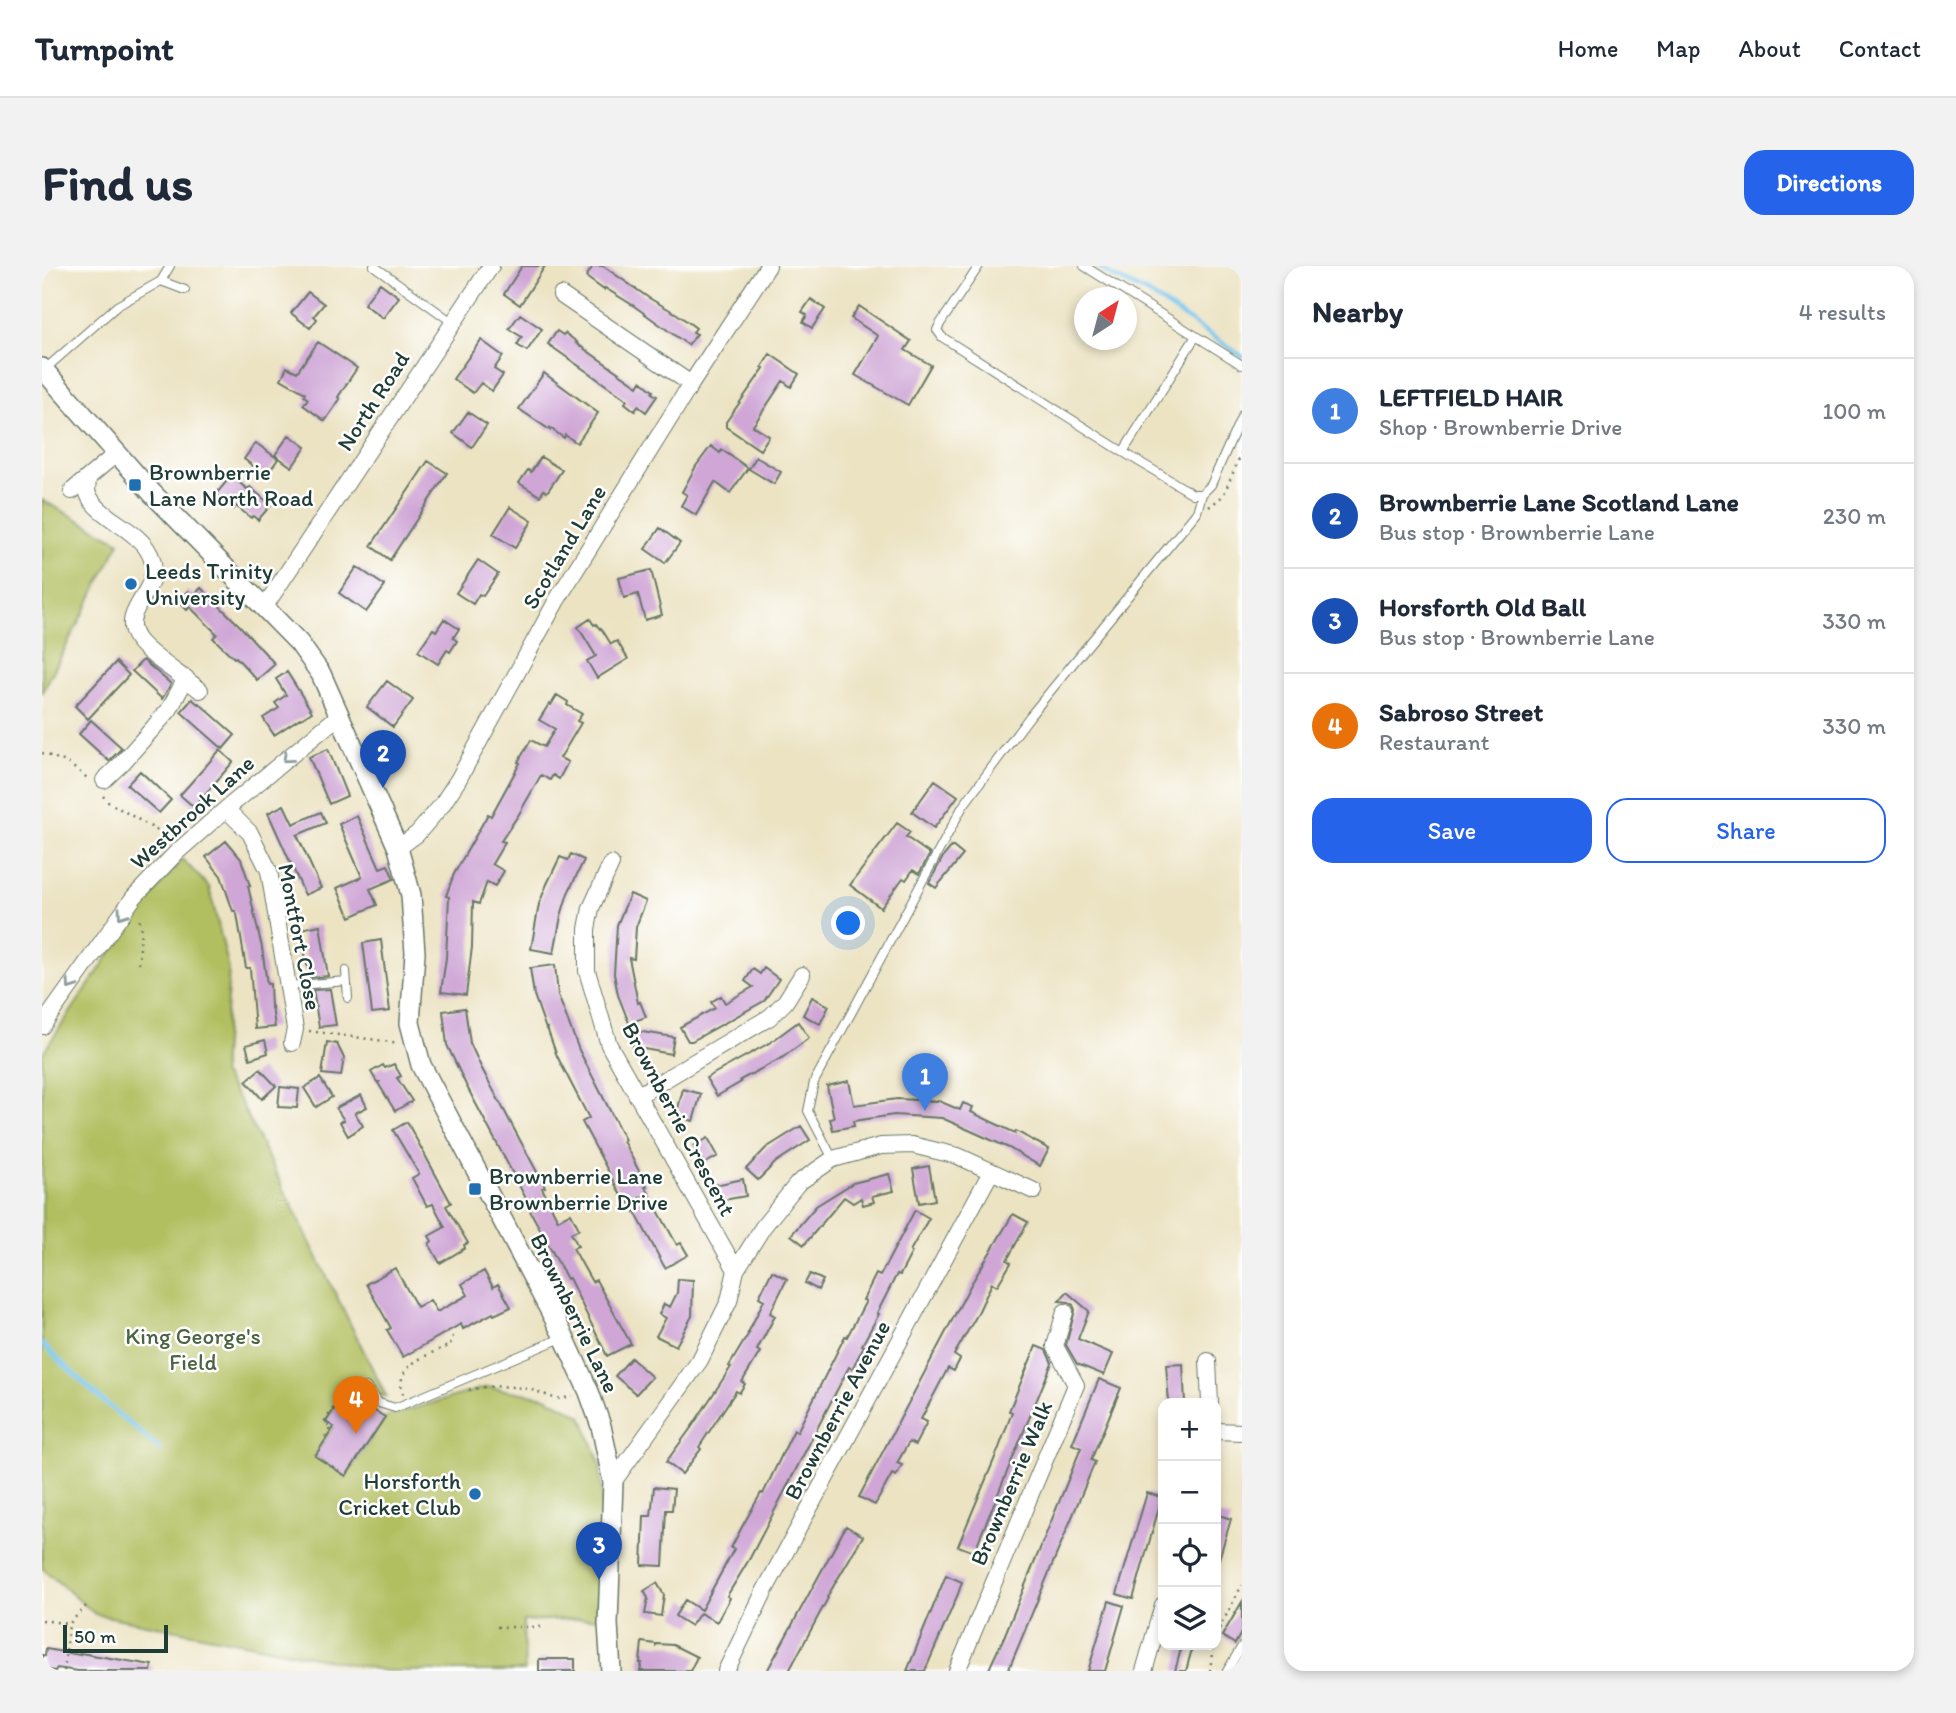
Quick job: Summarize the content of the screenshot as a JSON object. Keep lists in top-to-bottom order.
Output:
{
  "streets": {
    "street": [
      "North Road",
      "Scotland Lane",
      "Westbrook Lane",
      "Montfort Close",
      "Brownberrie Crescent",
      "Brownberrie Lane",
      "Brownberrie Avenue",
      "Brownberrie Walk"
    ]
  },
  "crossings": [
    ["North Road", "Brownberrie Lane"],
    ["Scotland Lane", "Brownberrie Lane"],
    ["Westbrook Lane", "Montfort Close"],
    ["Westbrook Lane", "Brownberrie Lane"]
  ],
  "one_way": ["Westbrook Lane"],
  "parks": ["King George's Field"],
  "places": {
    "transit": ["Brownberrie Lane North Road", "Brownberrie Lane Brownberrie Drive"],
    "other": ["Leeds Trinity University", "Horsforth Cricket Club"]
  },
  "scale_bar": "50 m",
  "north": "top right",
  "page": {
    "header": "Turnpoint",
    "nav": [
      "Home",
      "Map",
      "About",
      "Contact"
    ],
    "buttons": [
      "Directions",
      ["Save", "Share"]
    ],
    "title": "Find us",
    "heading": ["Nearby", "4 results"],
    "list": [
      {
        "mark": "1",
        "name": "LEFTFIELD HAIR",
        "note": "Shop · Brownberrie Drive",
        "value": "100 m"
      },
      {
        "mark": "2",
        "name": "Brownberrie Lane Scotland Lane",
        "note": "Bus stop · Brownberrie Lane",
        "value": "230 m"
      },
      {
        "mark": "3",
        "name": "Horsforth Old Ball",
        "note": "Bus stop · Brownberrie Lane",
        "value": "330 m"
      },
      {
        "mark": "4",
        "name": "Sabroso Street",
        "note": "Restaurant",
        "value": "330 m"
      }
    ],
    "pins": [
      "2",
      "1",
      "4",
      "3"
    ],
    "map_buttons": ["+", "−"],
    "scale": "50 m"
  }
}
